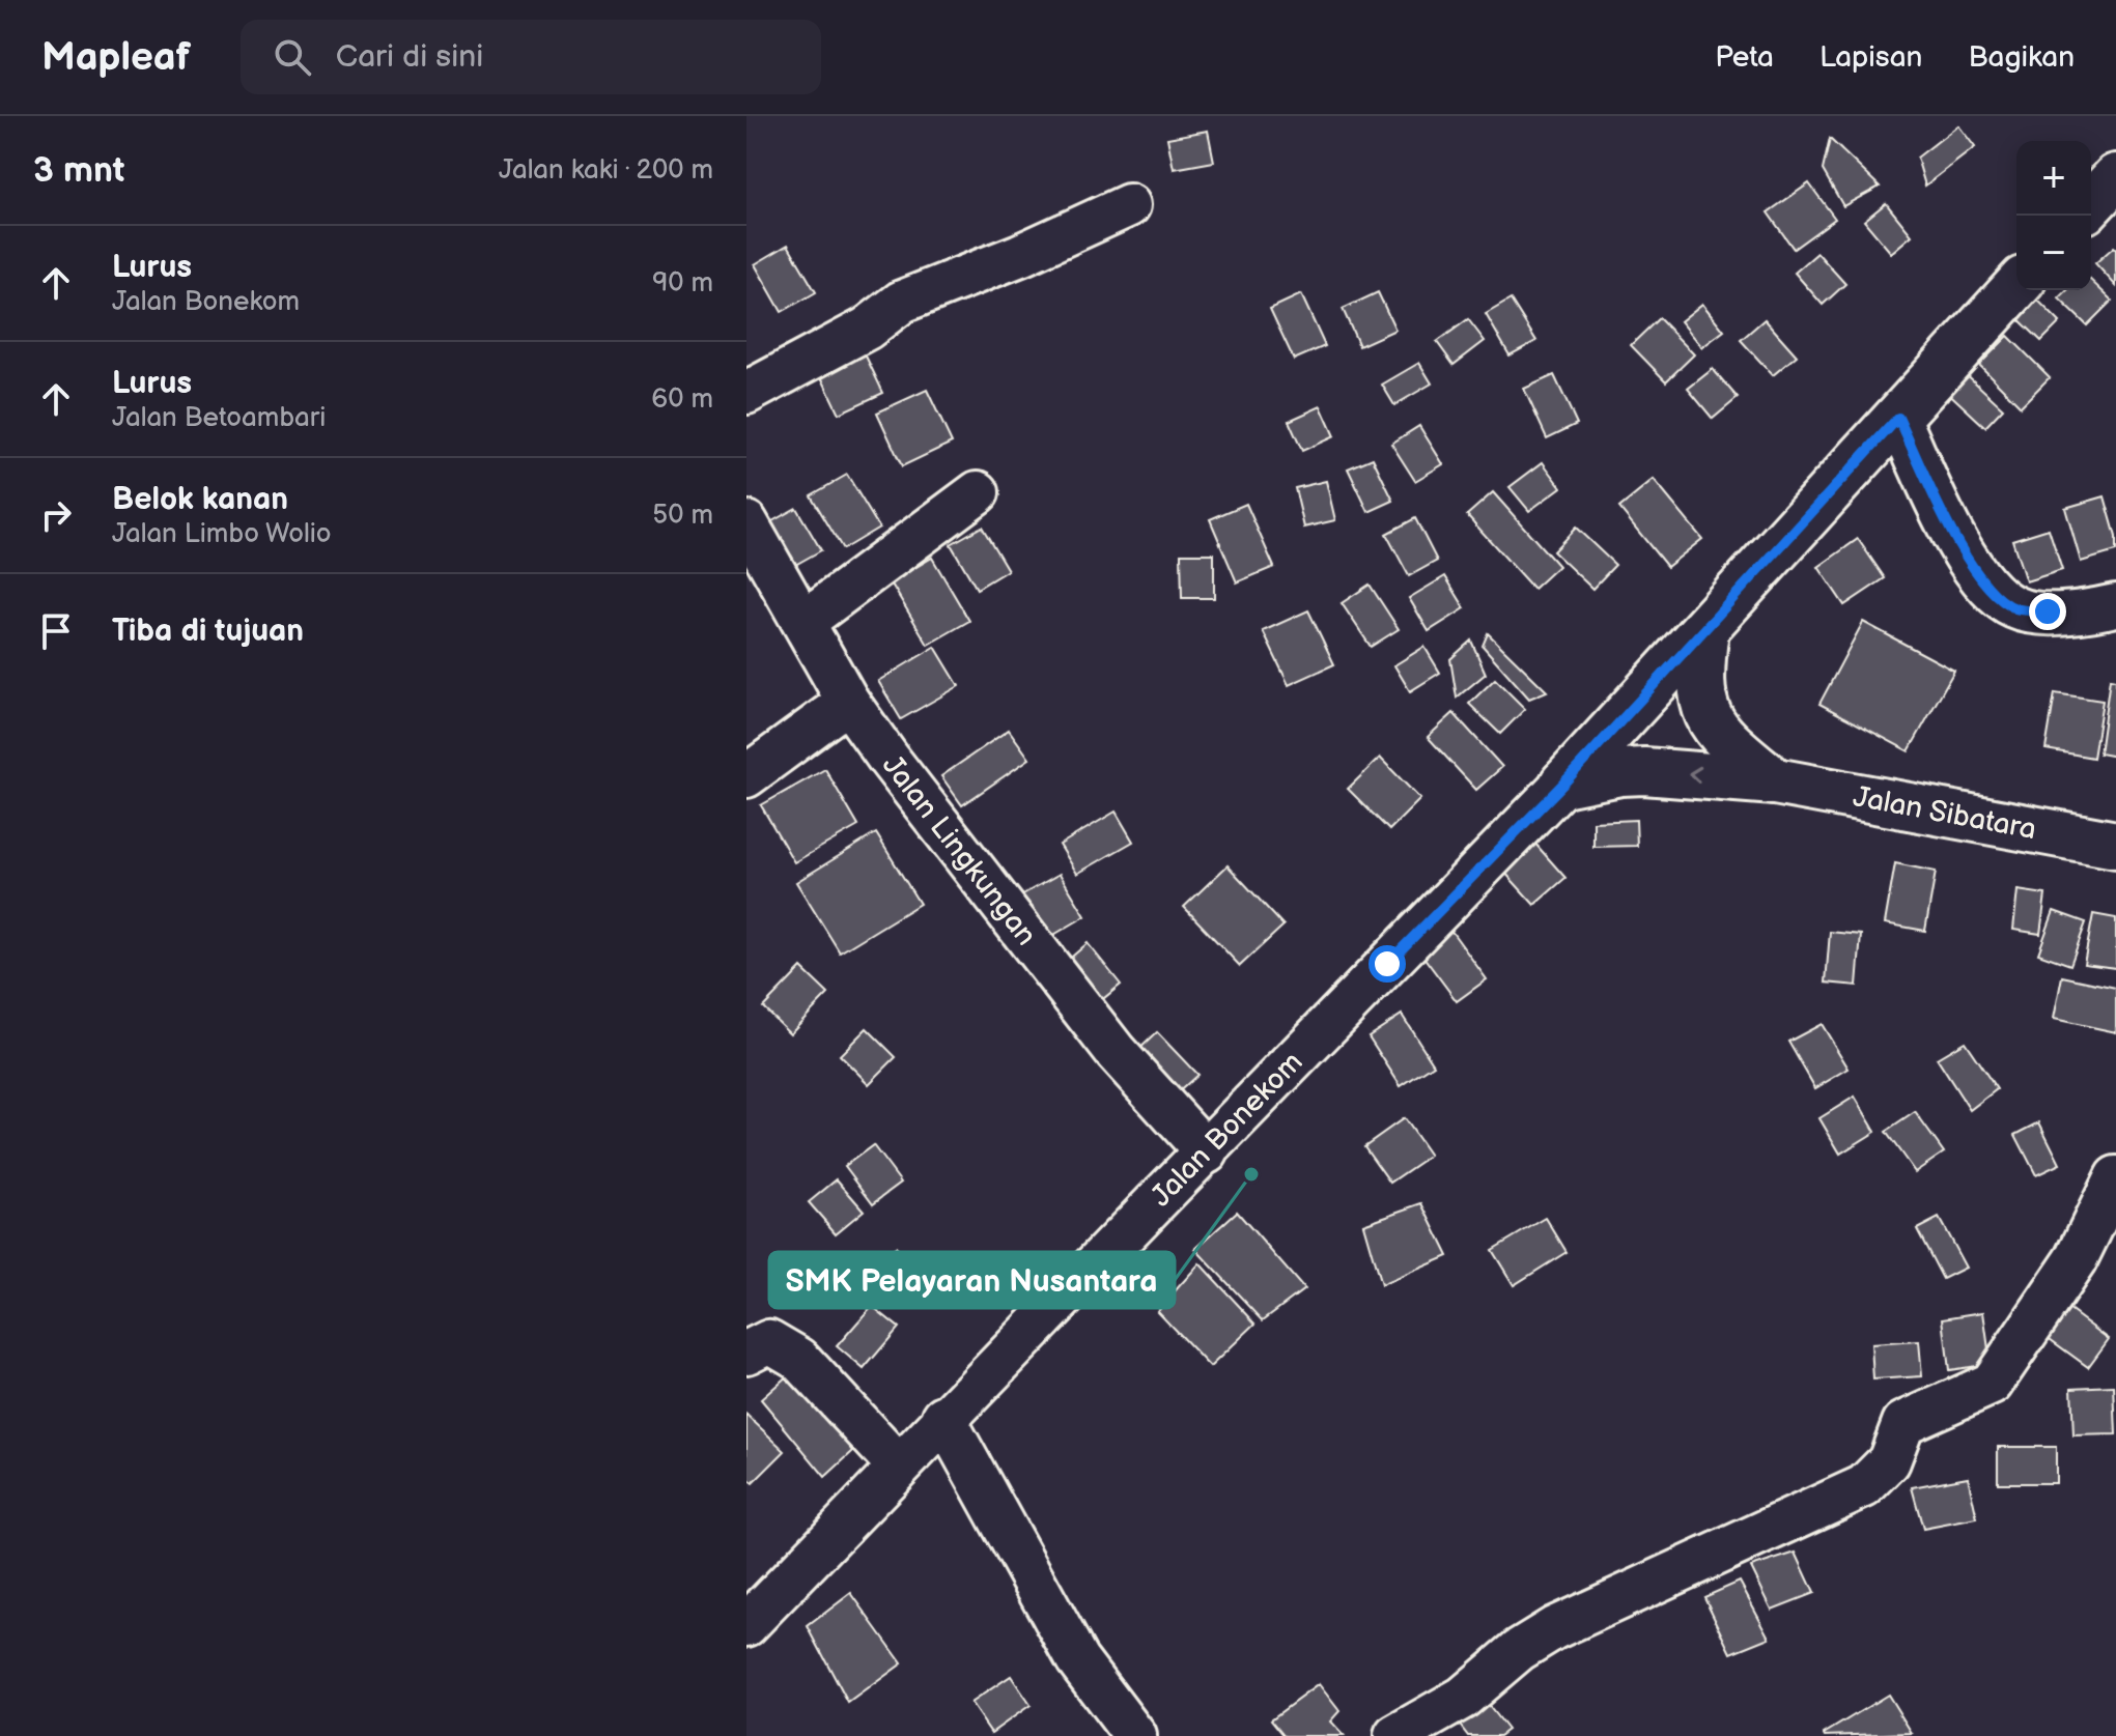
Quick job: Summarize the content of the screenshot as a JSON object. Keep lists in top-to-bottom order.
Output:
{
  "streets": {
    "main road": ["Jalan Sibatara", "Jalan Bonekom"],
    "street": ["Jalan Lingkungan"]
  },
  "crossings": [
    ["Jalan Sibatara", "Jalan Bonekom"],
    ["Jalan Lingkungan", "Jalan Bonekom"]
  ],
  "places": ["SMK Pelayaran Nusantara"],
  "page": {
    "header": "Mapleaf",
    "search": "Cari di sini",
    "nav": ["Peta", "Lapisan", "Bagikan"],
    "heading": ["3 mnt", "Jalan kaki · 200 m"],
    "map_buttons": ["+", "−"],
    "list": [
      ["Lurus", "Jalan Bonekom", "90 m"],
      ["Lurus", "Jalan Betoambari", "60 m"],
      ["Belok kanan", "Jalan Limbo Wolio", "50 m"],
      "Tiba di tujuan"
    ]
  }
}
